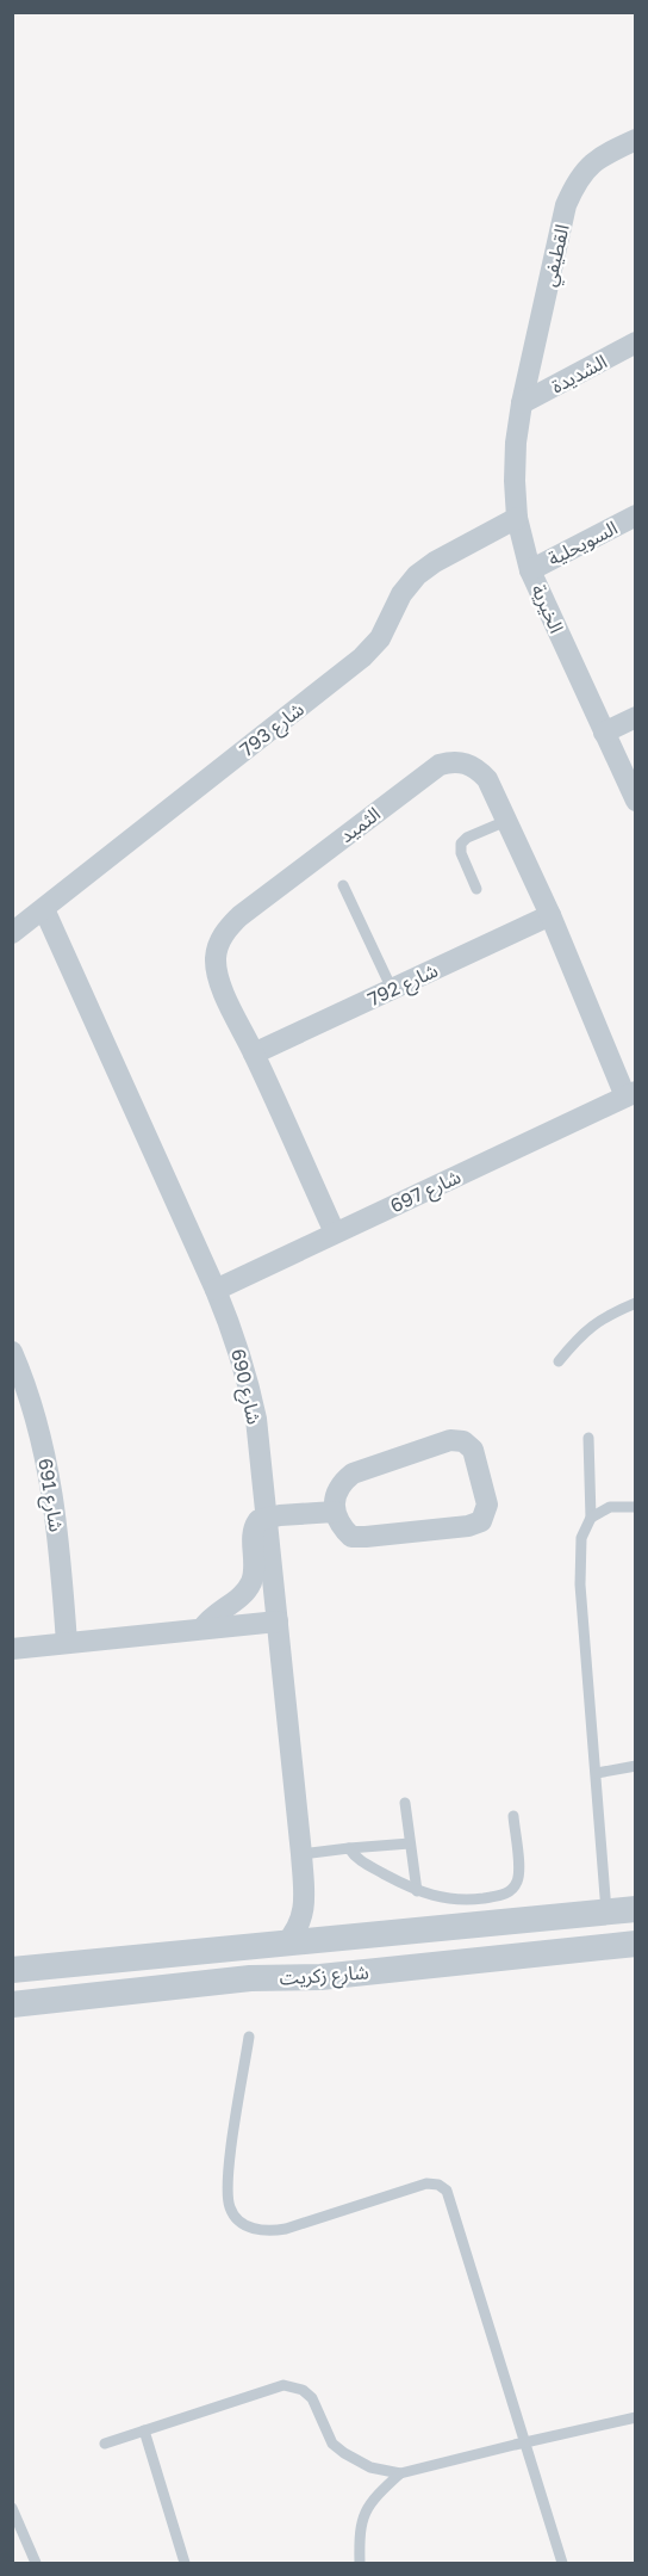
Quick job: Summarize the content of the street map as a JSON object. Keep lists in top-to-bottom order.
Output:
{
  "streets": {
    "street": [
      "القطيفي",
      "الشديدة",
      "السويحلية",
      "الخيرية",
      "شارع 793",
      "الثميد",
      "شارع 792",
      "شارع 697",
      "شارع 690",
      "شارع 691",
      "شارع زكريت"
    ]
  },
  "crossings": [
    ["القطيفي", "الشديدة"],
    ["القطيفي", "الخيرية"],
    ["الشديدة", "الخيرية"],
    ["السويحلية", "الخيرية"],
    ["الخيرية", "شارع 793"],
    ["شارع 793", "شارع 690"],
    ["الثميد", "شارع 792"],
    ["الثميد", "شارع 697"],
    ["شارع 697", "شارع 690"],
    ["شارع 690", "شارع زكريت"]
  ]
}
